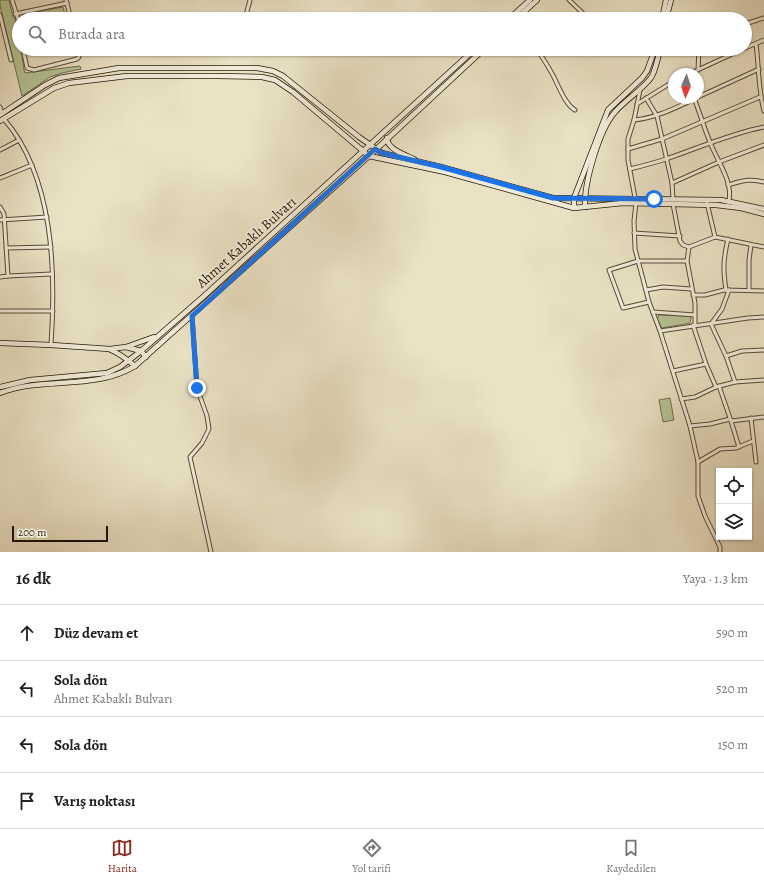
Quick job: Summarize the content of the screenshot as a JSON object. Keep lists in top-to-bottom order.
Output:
{
  "streets": {
    "street": ["Ahmet Kabaklı Bulvarı"]
  },
  "scale_bar": "200 m",
  "north": "bottom",
  "page": {
    "search": "Burada ara",
    "scale": "200 m",
    "heading": ["16 dk", "Yaya · 1.3 km"],
    "list": [
      ["Düz devam et", "590 m"],
      ["Sola dön", "Ahmet Kabaklı Bulvarı", "520 m"],
      ["Sola dön", "150 m"],
      "Varış noktası"
    ],
    "nav": ["Harita", "Yol tarifi", "Kaydedilen"]
  }
}
